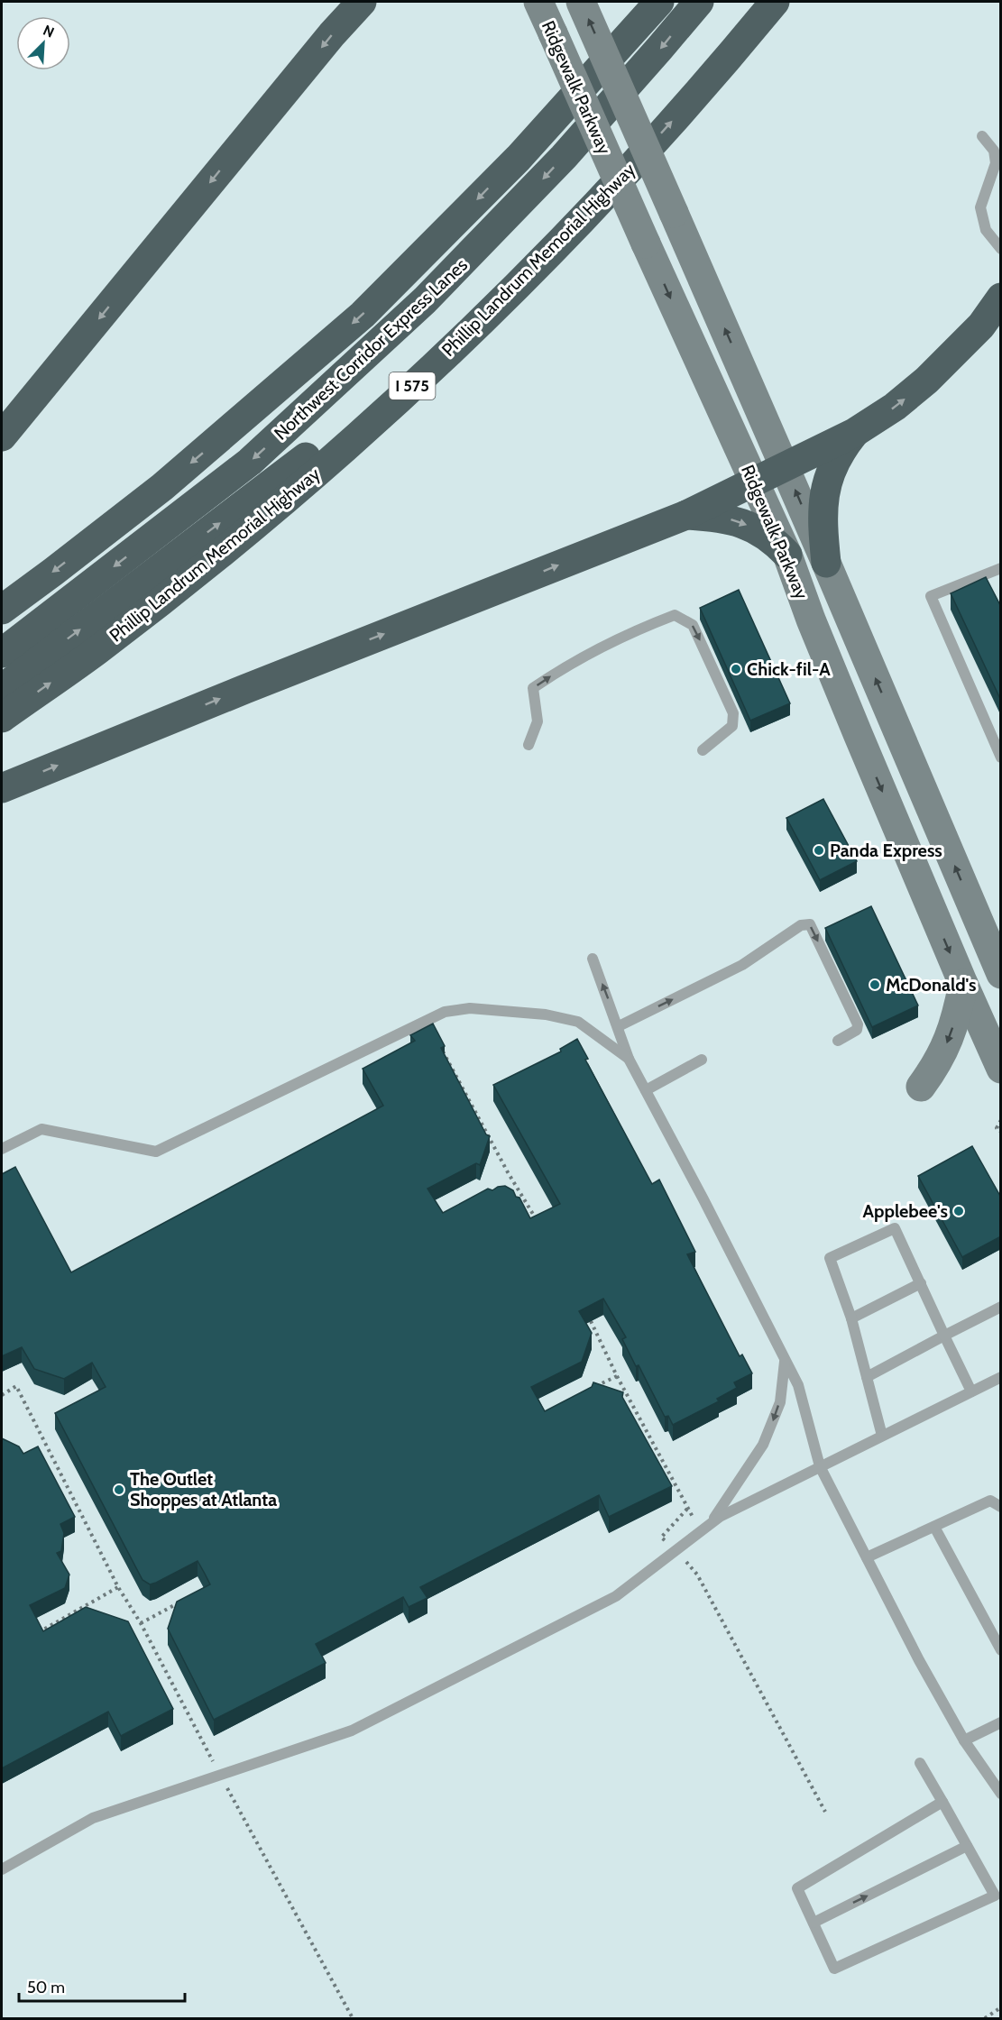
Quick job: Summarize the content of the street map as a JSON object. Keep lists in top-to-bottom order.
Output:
{
  "streets": {
    "highway": ["Phillip Landrum Memorial Highway", "Northwest Corridor Express Lanes", "I 575"],
    "main road": ["Ridgewalk Parkway"]
  },
  "places": [
    "Chick-fil-A",
    "Panda Express",
    "McDonald's",
    "Applebee's",
    "The Outlet Shoppes at Atlanta"
  ],
  "scale_bar": "50 m",
  "north": "top right"
}
